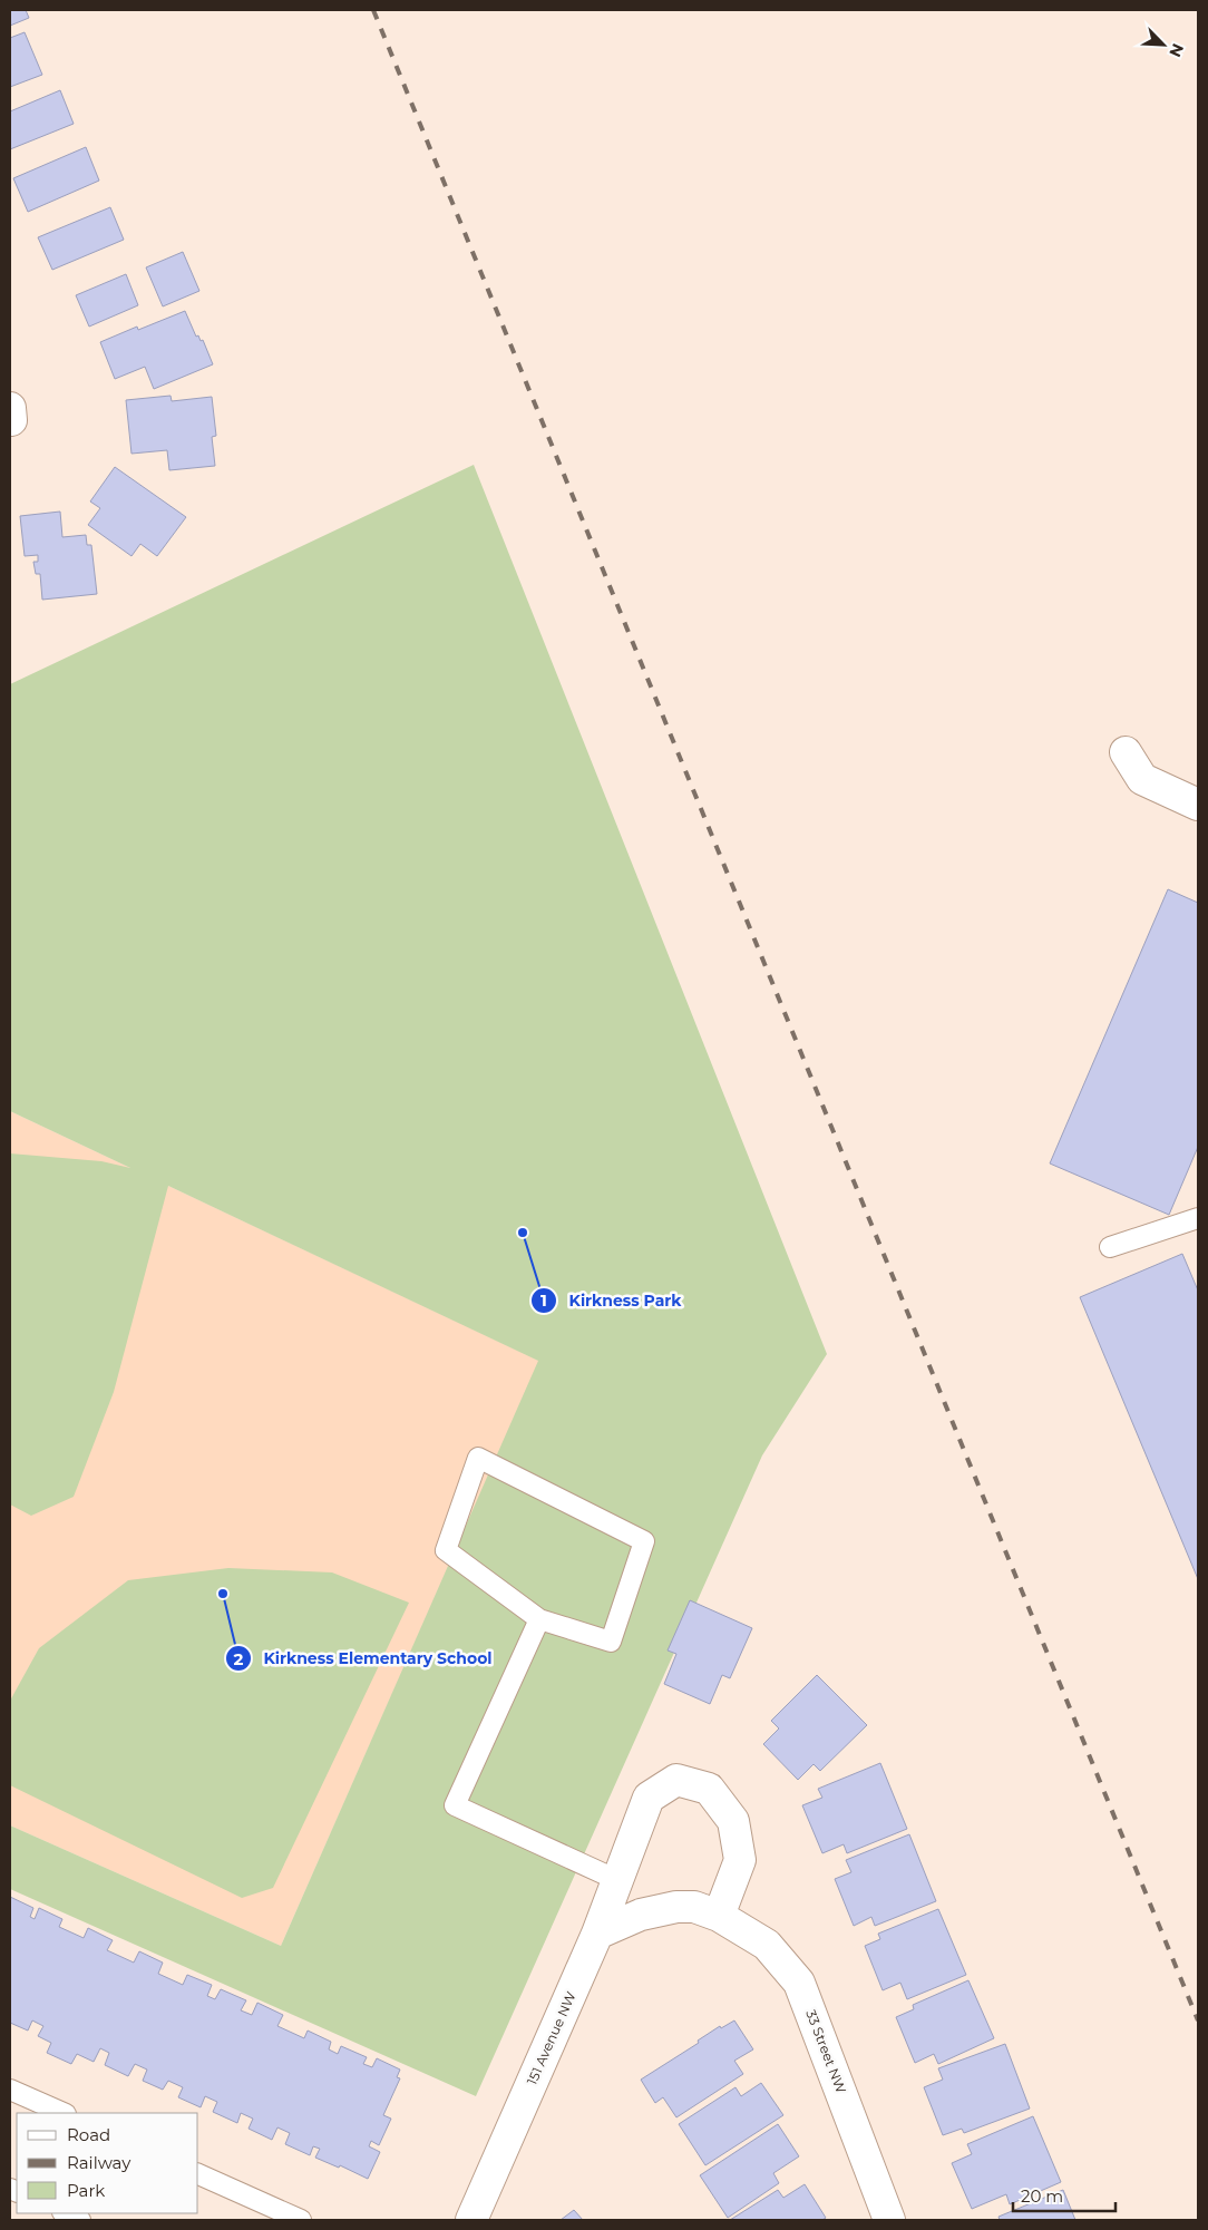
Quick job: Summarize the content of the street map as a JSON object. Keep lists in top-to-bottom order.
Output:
{
  "streets": {
    "street": ["151 Avenue NW", "33 Street NW"]
  },
  "crossings": [
    ["151 Avenue NW", "33 Street NW"]
  ],
  "places": ["Kirkness Park", "Kirkness Elementary School"],
  "legend": ["Road", "Railway", "Park"],
  "scale_bar": "20 m",
  "north": "bottom right"
}
